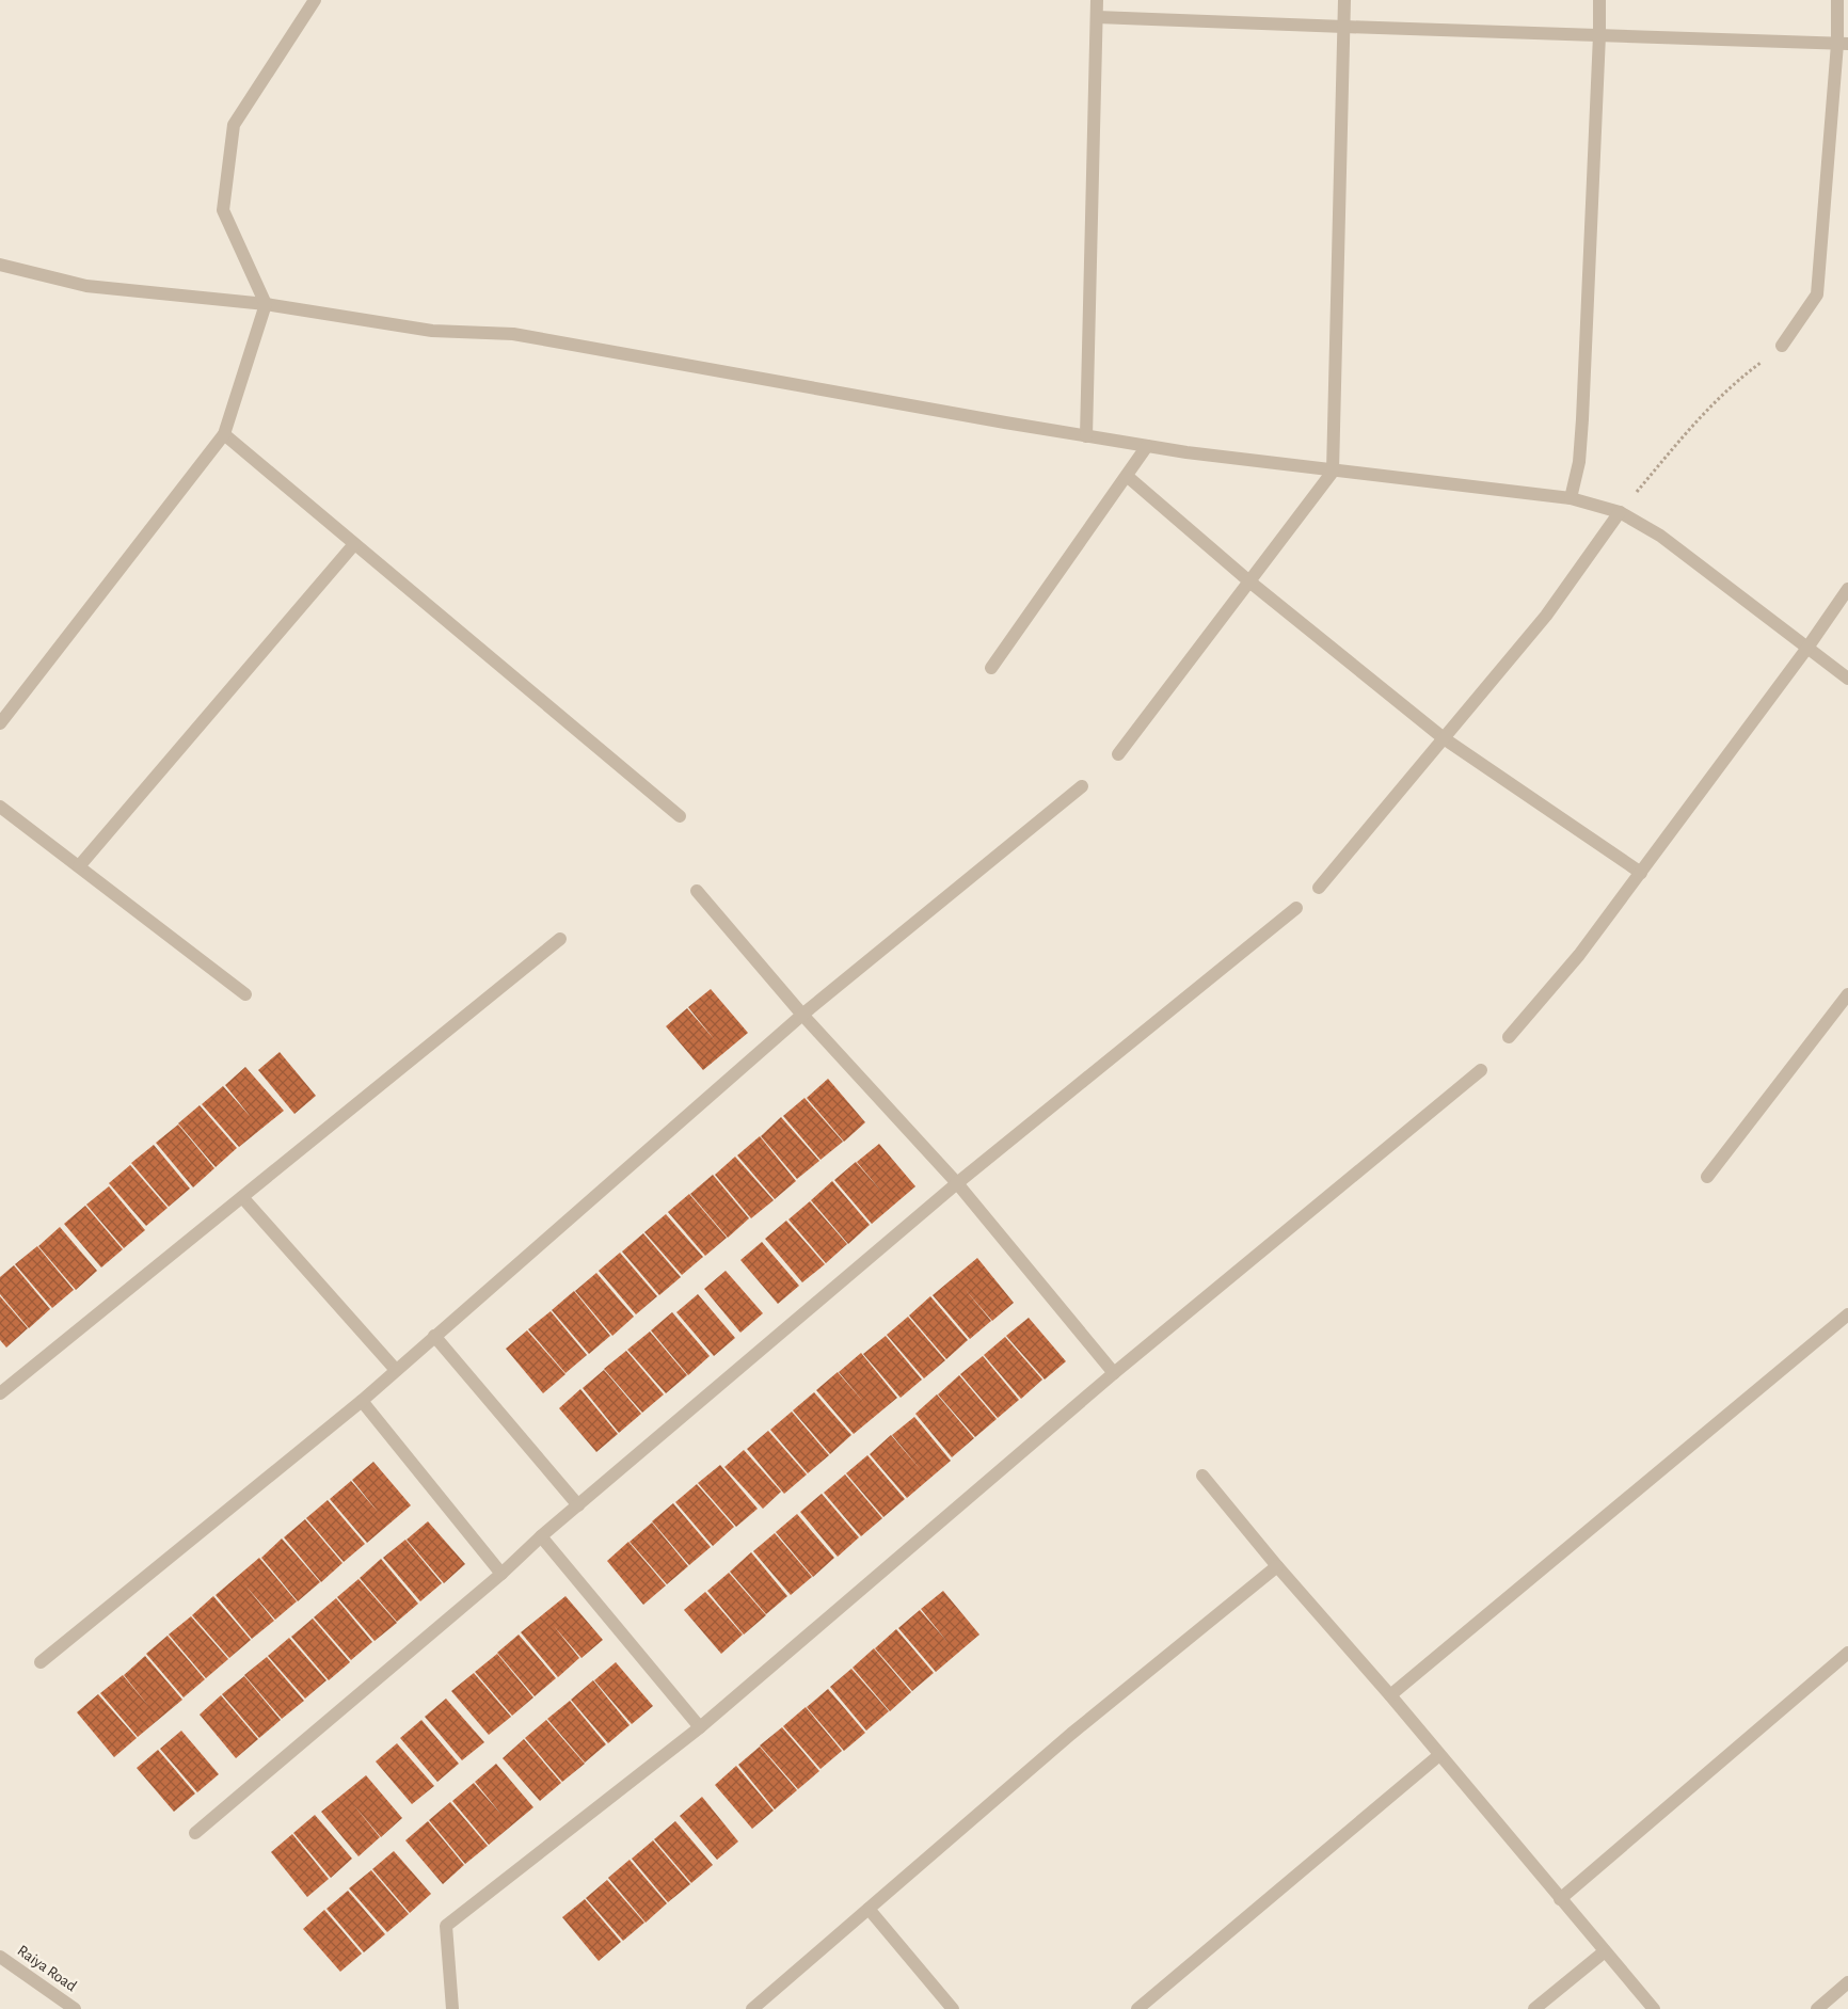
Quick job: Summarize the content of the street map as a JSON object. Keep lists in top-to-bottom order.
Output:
{
  "streets": {
    "street": ["Raiya Road"]
  }
}
